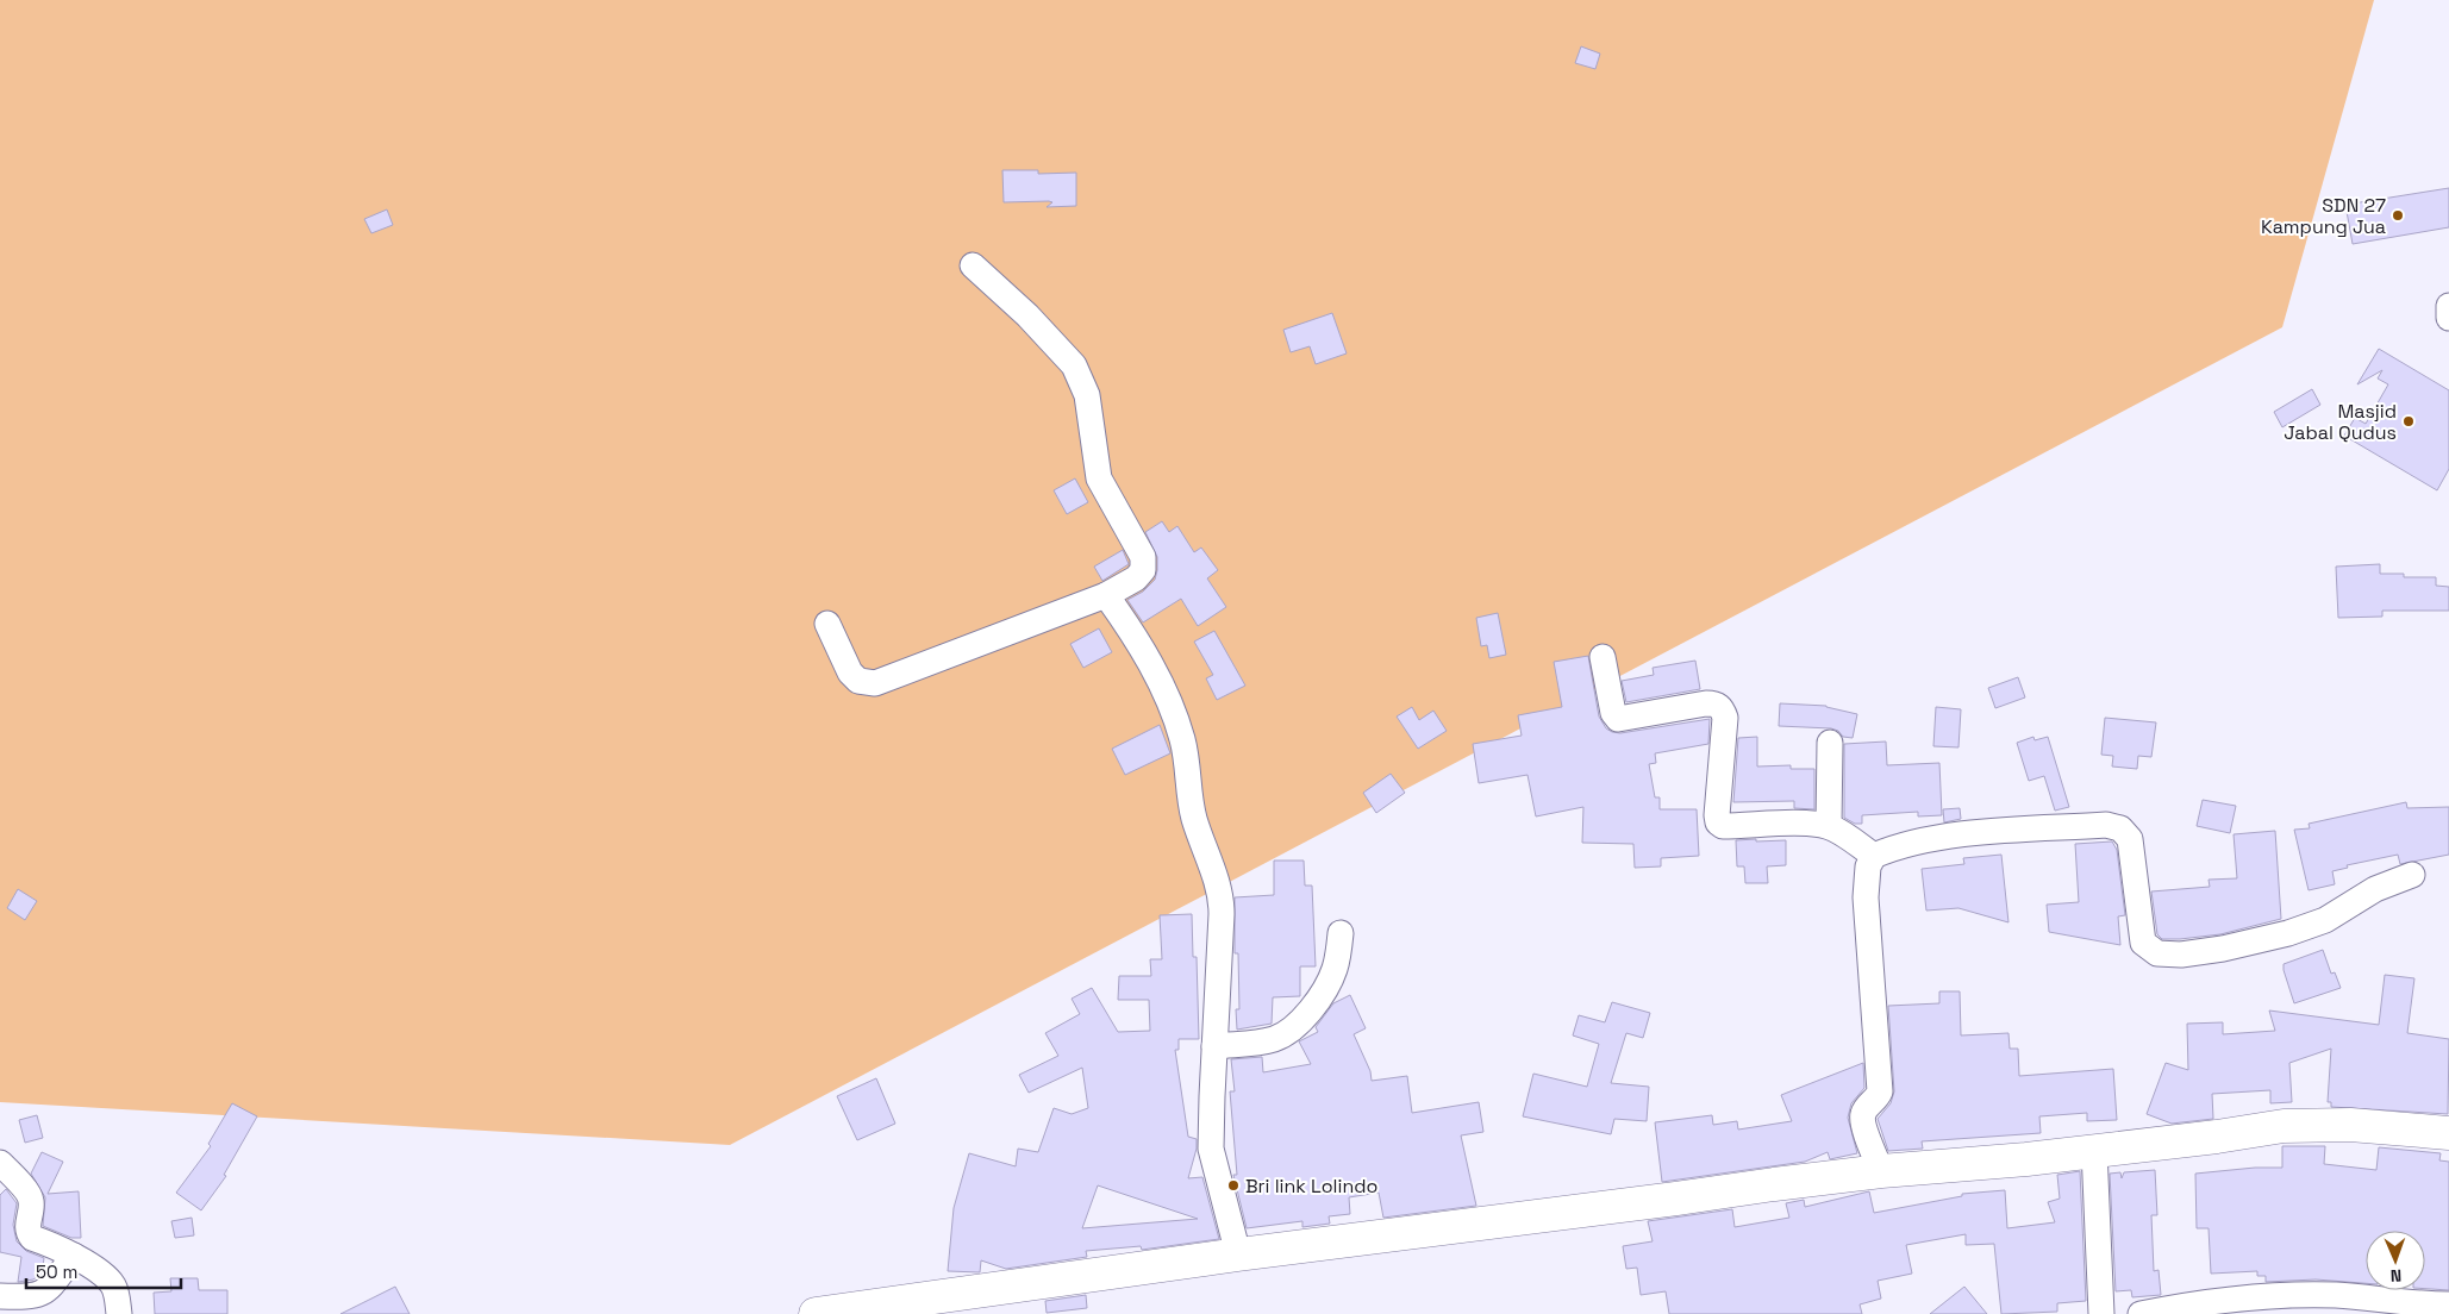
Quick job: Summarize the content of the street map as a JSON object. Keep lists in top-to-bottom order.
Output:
{
  "places": ["SDN 27 Kampung Jua", "Masjid Jabal Qudus", "Bri link Lolindo"],
  "scale_bar": "50 m",
  "north": "bottom"
}
